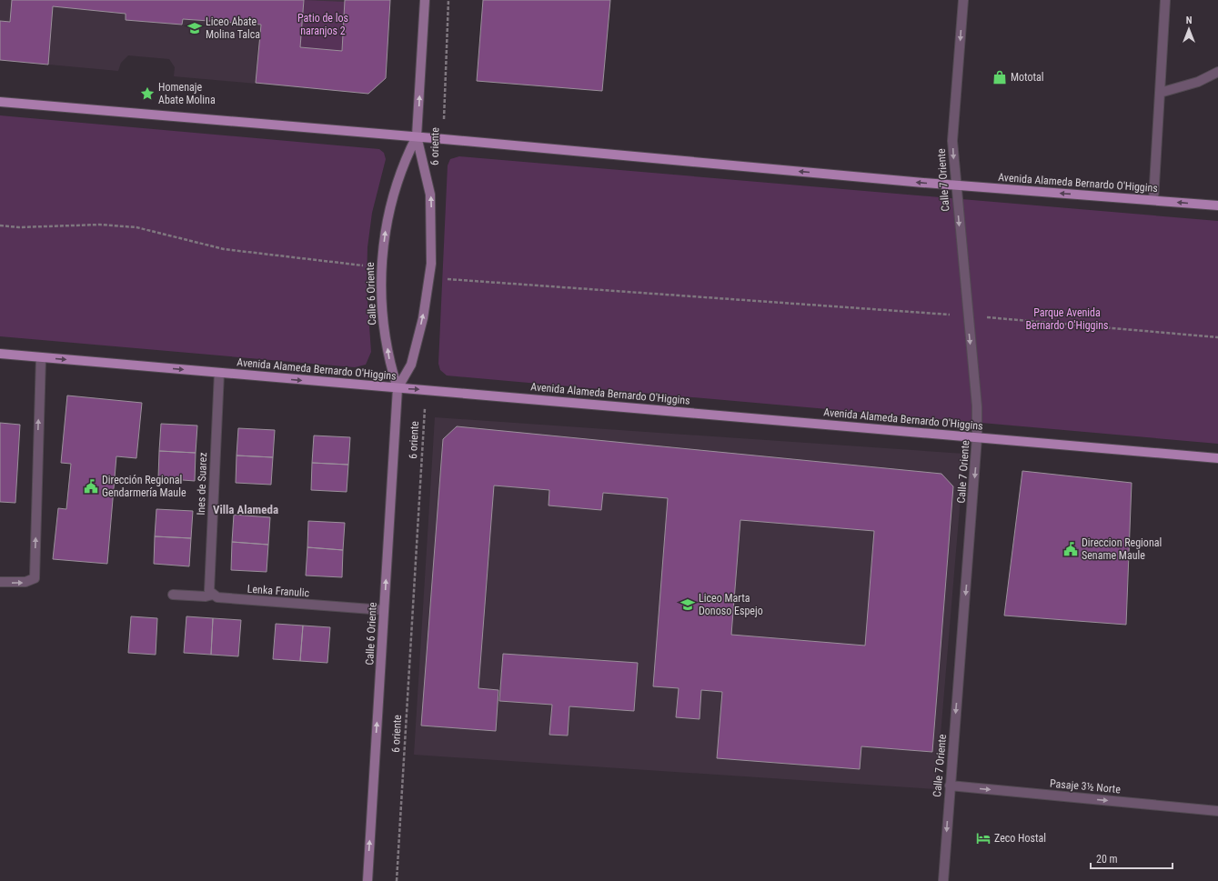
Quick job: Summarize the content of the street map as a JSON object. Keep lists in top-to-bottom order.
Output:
{
  "streets": {
    "main road": ["Avenida Alameda Bernardo O'Higgins", "Calle 6 Oriente"],
    "street": [
      "Calle 7 Oriente",
      "Ines de Suarez",
      "Lenka Franulic",
      "Pasaje 3½ Norte"
    ],
    "path": ["6 oriente"]
  },
  "crossings": [
    ["6 oriente", "Avenida Alameda Bernardo O'Higgins"],
    ["Calle 7 Oriente", "Avenida Alameda Bernardo O'Higgins"],
    ["Calle 7 Oriente", "Pasaje 3½ Norte"],
    ["Avenida Alameda Bernardo O'Higgins", "Calle 6 Oriente"],
    ["Avenida Alameda Bernardo O'Higgins", "Ines de Suarez"],
    ["Calle 6 Oriente", "Lenka Franulic"],
    ["Ines de Suarez", "Lenka Franulic"]
  ],
  "one_way": ["Calle 7 Oriente", "Calle 6 Oriente", "Pasaje 3½ Norte"],
  "districts": ["Villa Alameda"],
  "parks": ["Patio de los naranjos 2", "Parque Avenida Bernardo O'Higgins"],
  "places": {
    "school or university": ["Liceo Abate Molina Talca", "Liceo Marta Donoso Espejo"],
    "shop": ["Mototal"],
    "place": ["Homenaje Abate Molina"],
    "public building": ["Dirección Regional Gendarmería Maule", "Direccion Regional Sename Maule"],
    "hotel": ["Zeco Hostal"]
  },
  "scale_bar": "20 m",
  "north": "top"
}
